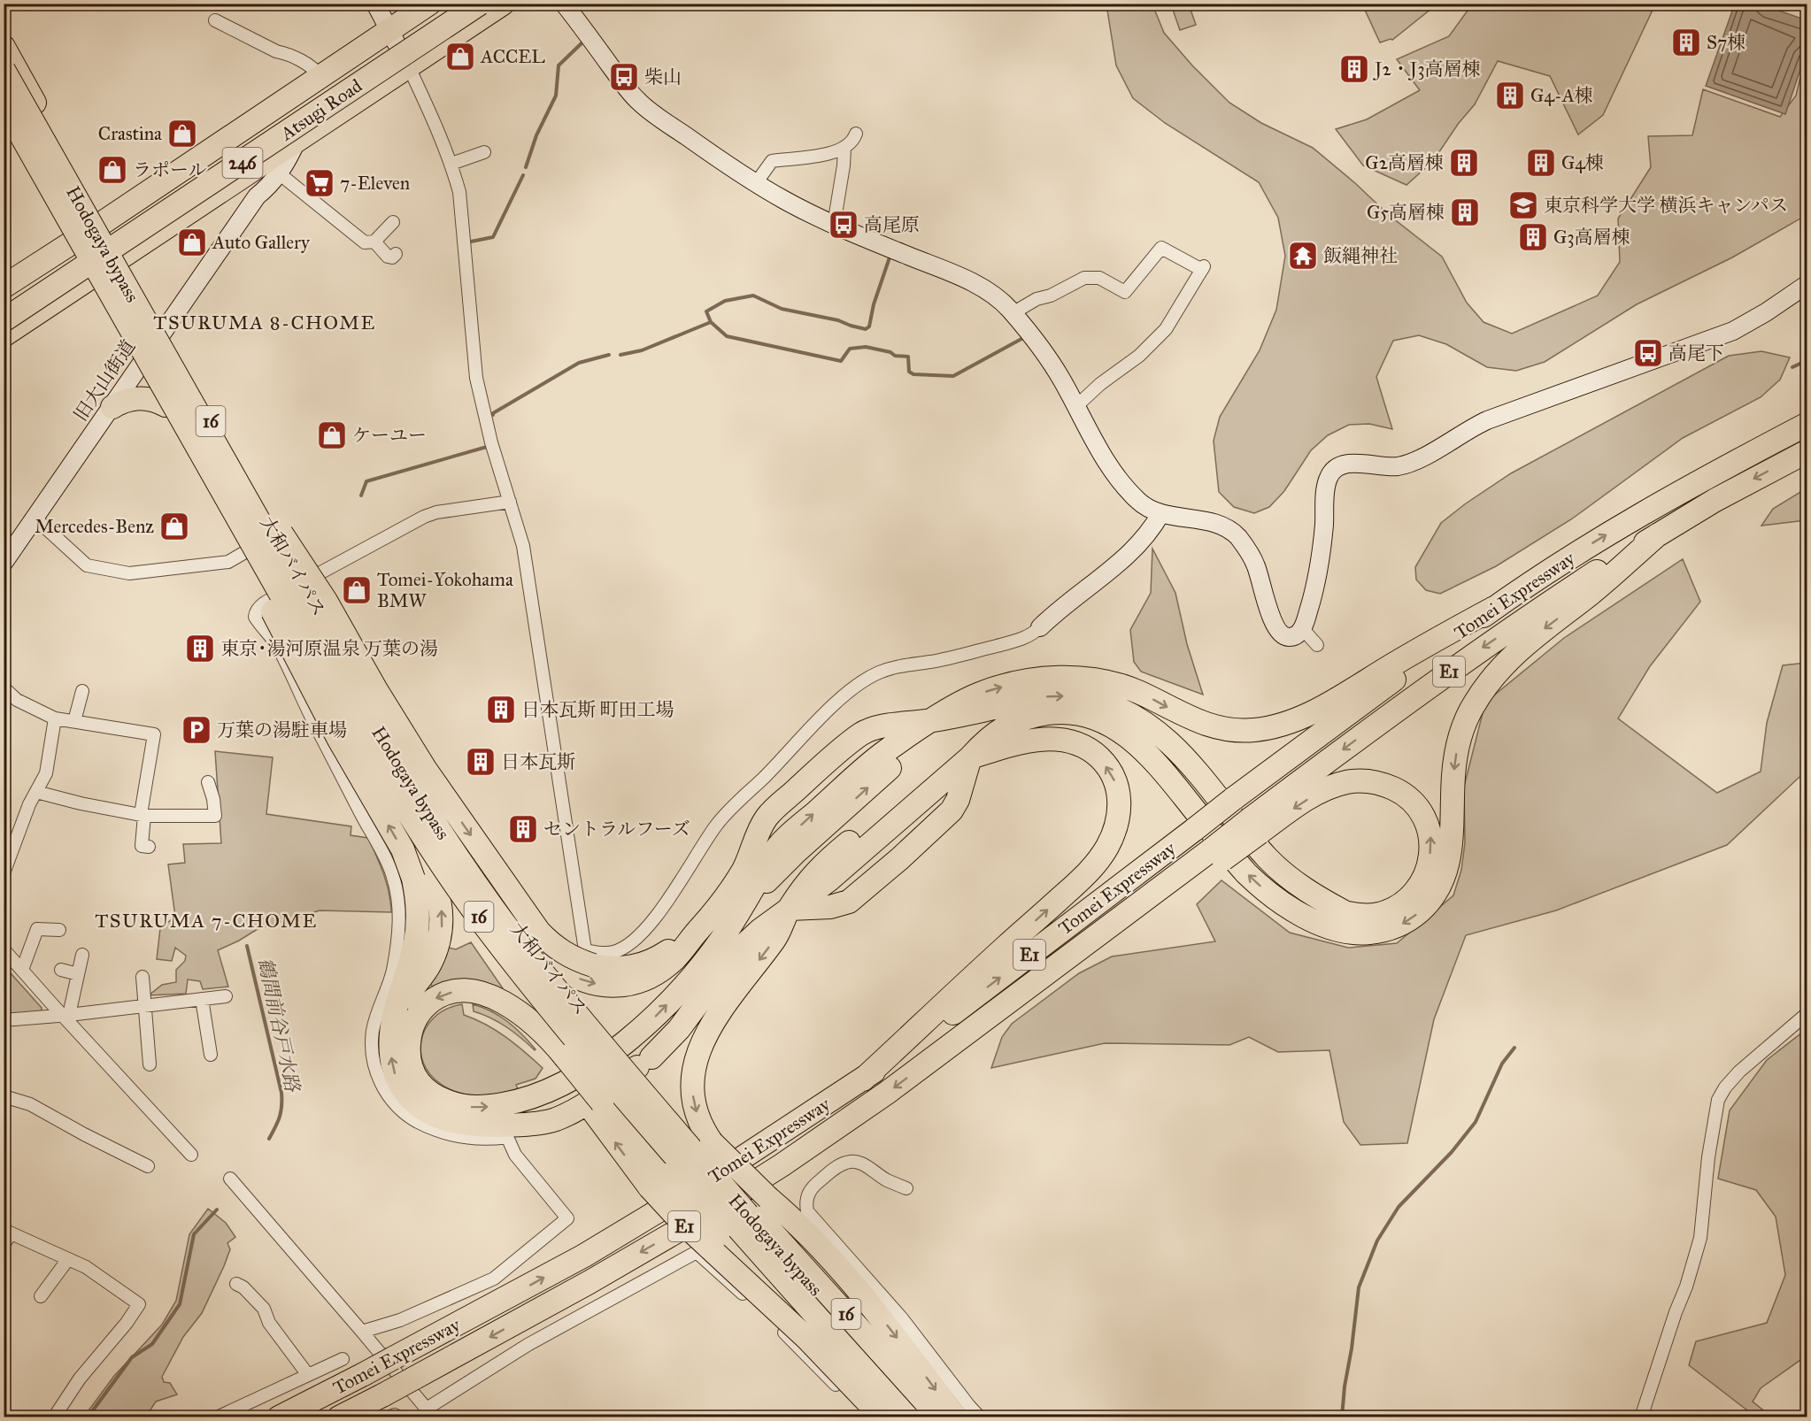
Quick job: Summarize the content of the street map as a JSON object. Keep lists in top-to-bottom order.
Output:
{
  "streets": {
    "highway": [
      "Atsugi Road",
      "246",
      "Hodogaya bypass",
      "16",
      "大和バイパス",
      "Tomei Expressway",
      "E1"
    ],
    "street": ["旧大山街道"]
  },
  "crossings": [
    ["Hodogaya bypass", "旧大山街道"],
    ["Hodogaya bypass", "16"],
    ["Hodogaya bypass", "大和バイパス"],
    ["旧大山街道", "16"],
    ["旧大山街道", "大和バイパス"]
  ],
  "districts": ["TSURUMA 8-CHOME", "TSURUMA 7-CHOME"],
  "water": ["鶴間前谷戸水路"],
  "places": {
    "building": [
      "S7棟",
      "J2・J3高層棟",
      "G4-A棟",
      "G2高層棟",
      "G4棟",
      "G5高層棟",
      "G3高層棟",
      "東京･湯河原温泉 万葉の湯",
      "日本瓦斯 町田工場",
      "日本瓦斯",
      "セントラルフーズ"
    ],
    "shop": [
      "ACCEL",
      "Crastina",
      "ラポール",
      "Auto Gallery",
      "ケーユー",
      "Mercedes-Benz",
      "Tomei-Yokohama BMW"
    ],
    "bus stop": ["柴山", "高尾原", "高尾下"],
    "supermarket": ["7-Eleven"],
    "school or university": ["東京科学大学 横浜キャンパス"],
    "temple": ["飯縄神社"],
    "parking": ["万葉の湯駐車場"]
  }
}
